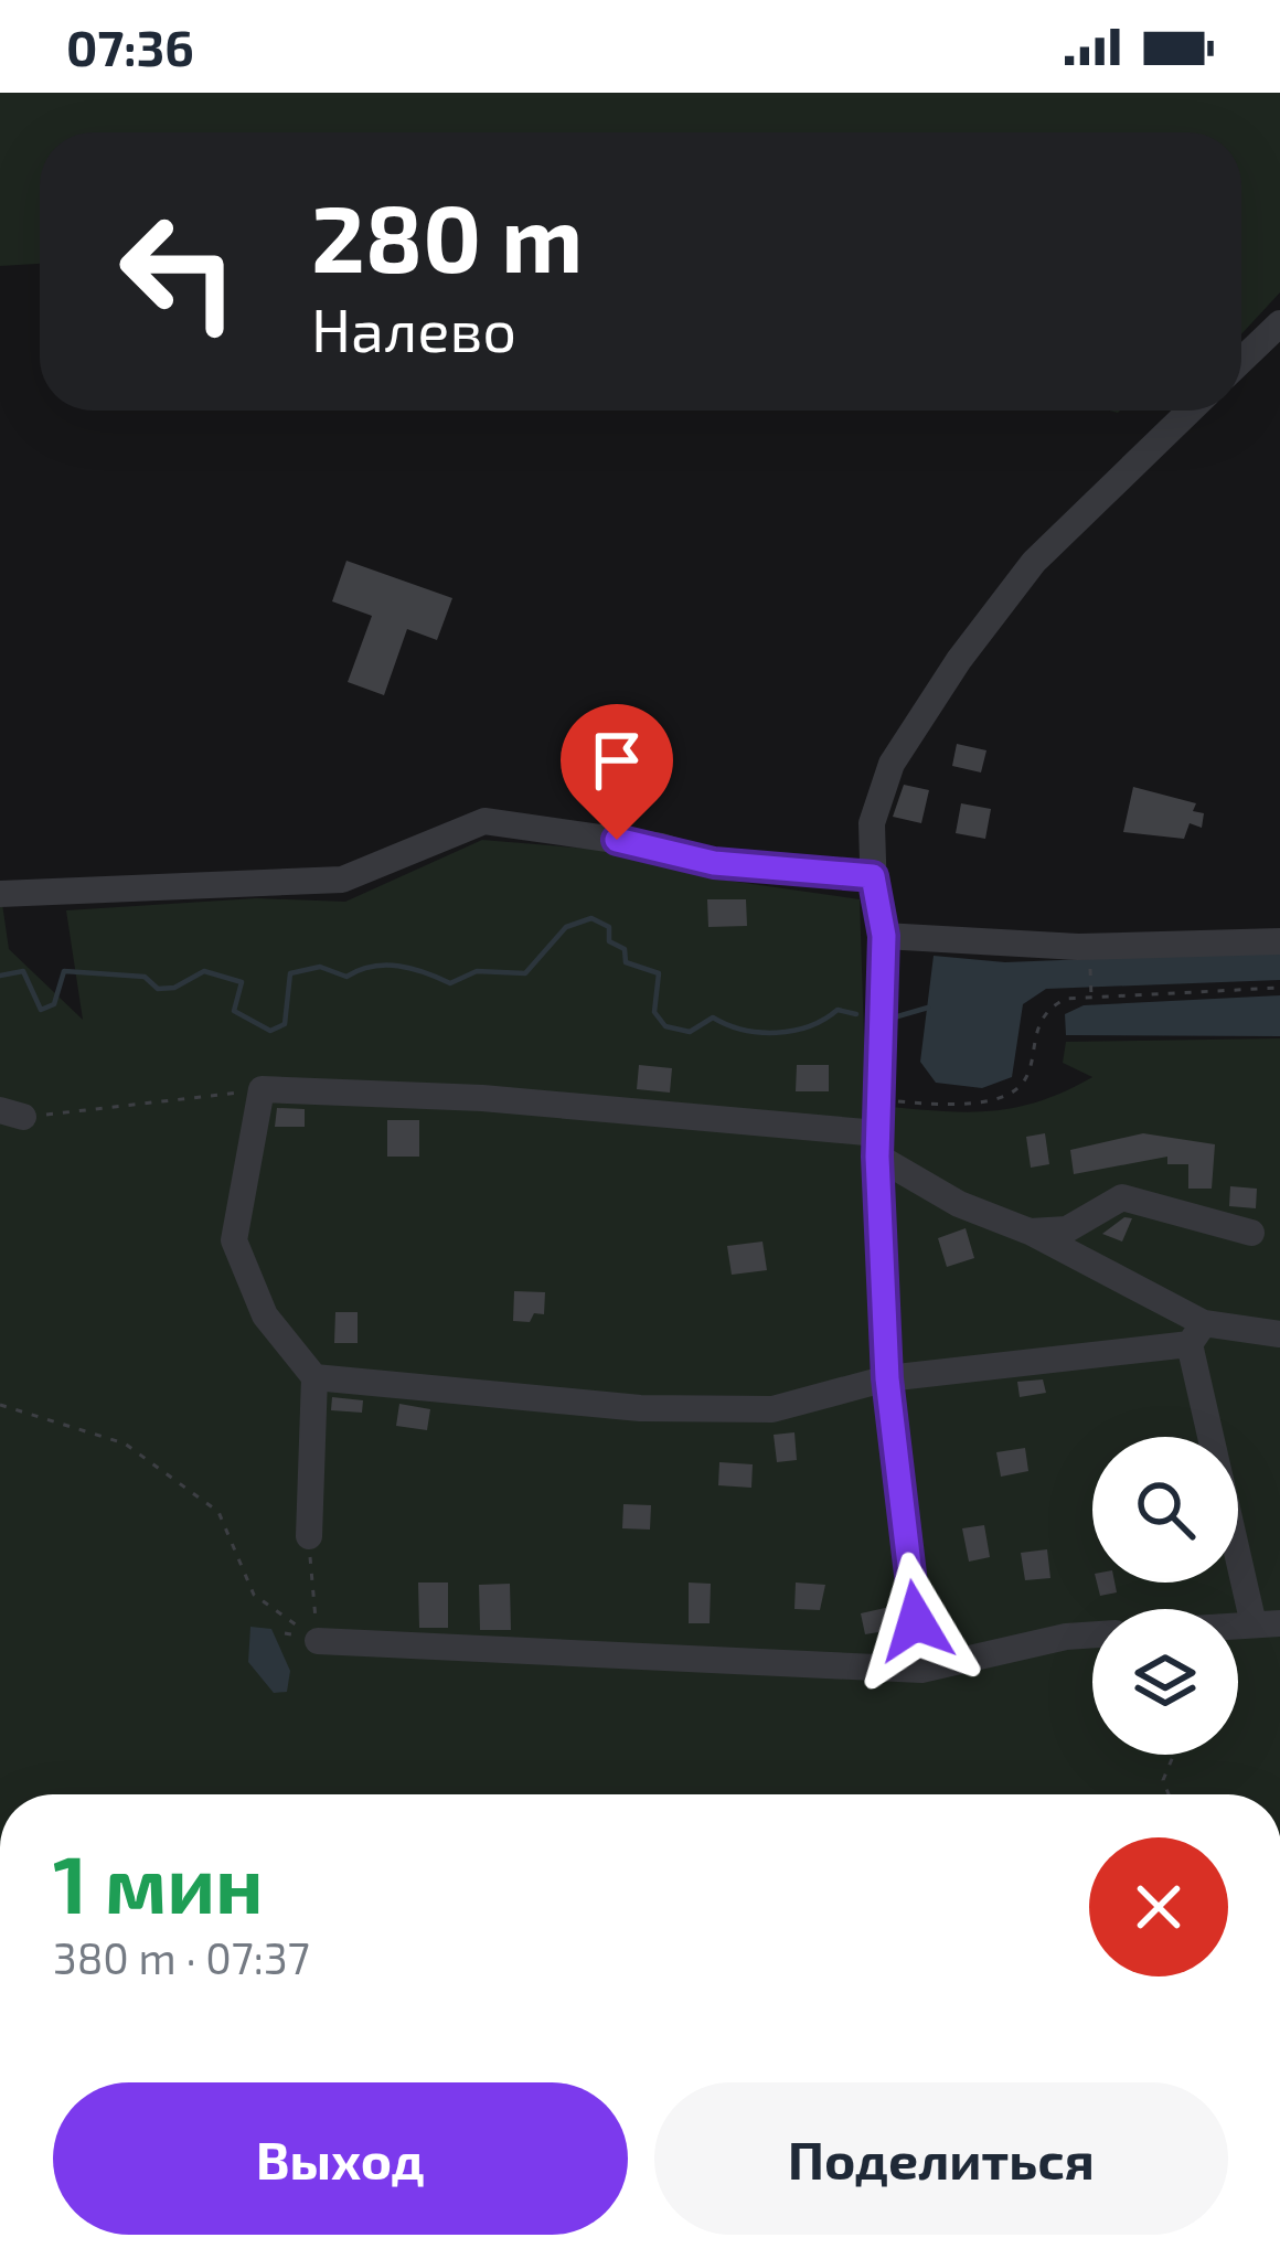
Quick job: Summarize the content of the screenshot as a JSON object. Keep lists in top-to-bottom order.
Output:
{
  "page": {
    "status": "07:36",
    "turn": ["280 m", "Налево"],
    "heading": ["1 мин", "380 m · 07:37"],
    "buttons": ["Выход", "Поделиться"]
  }
}
